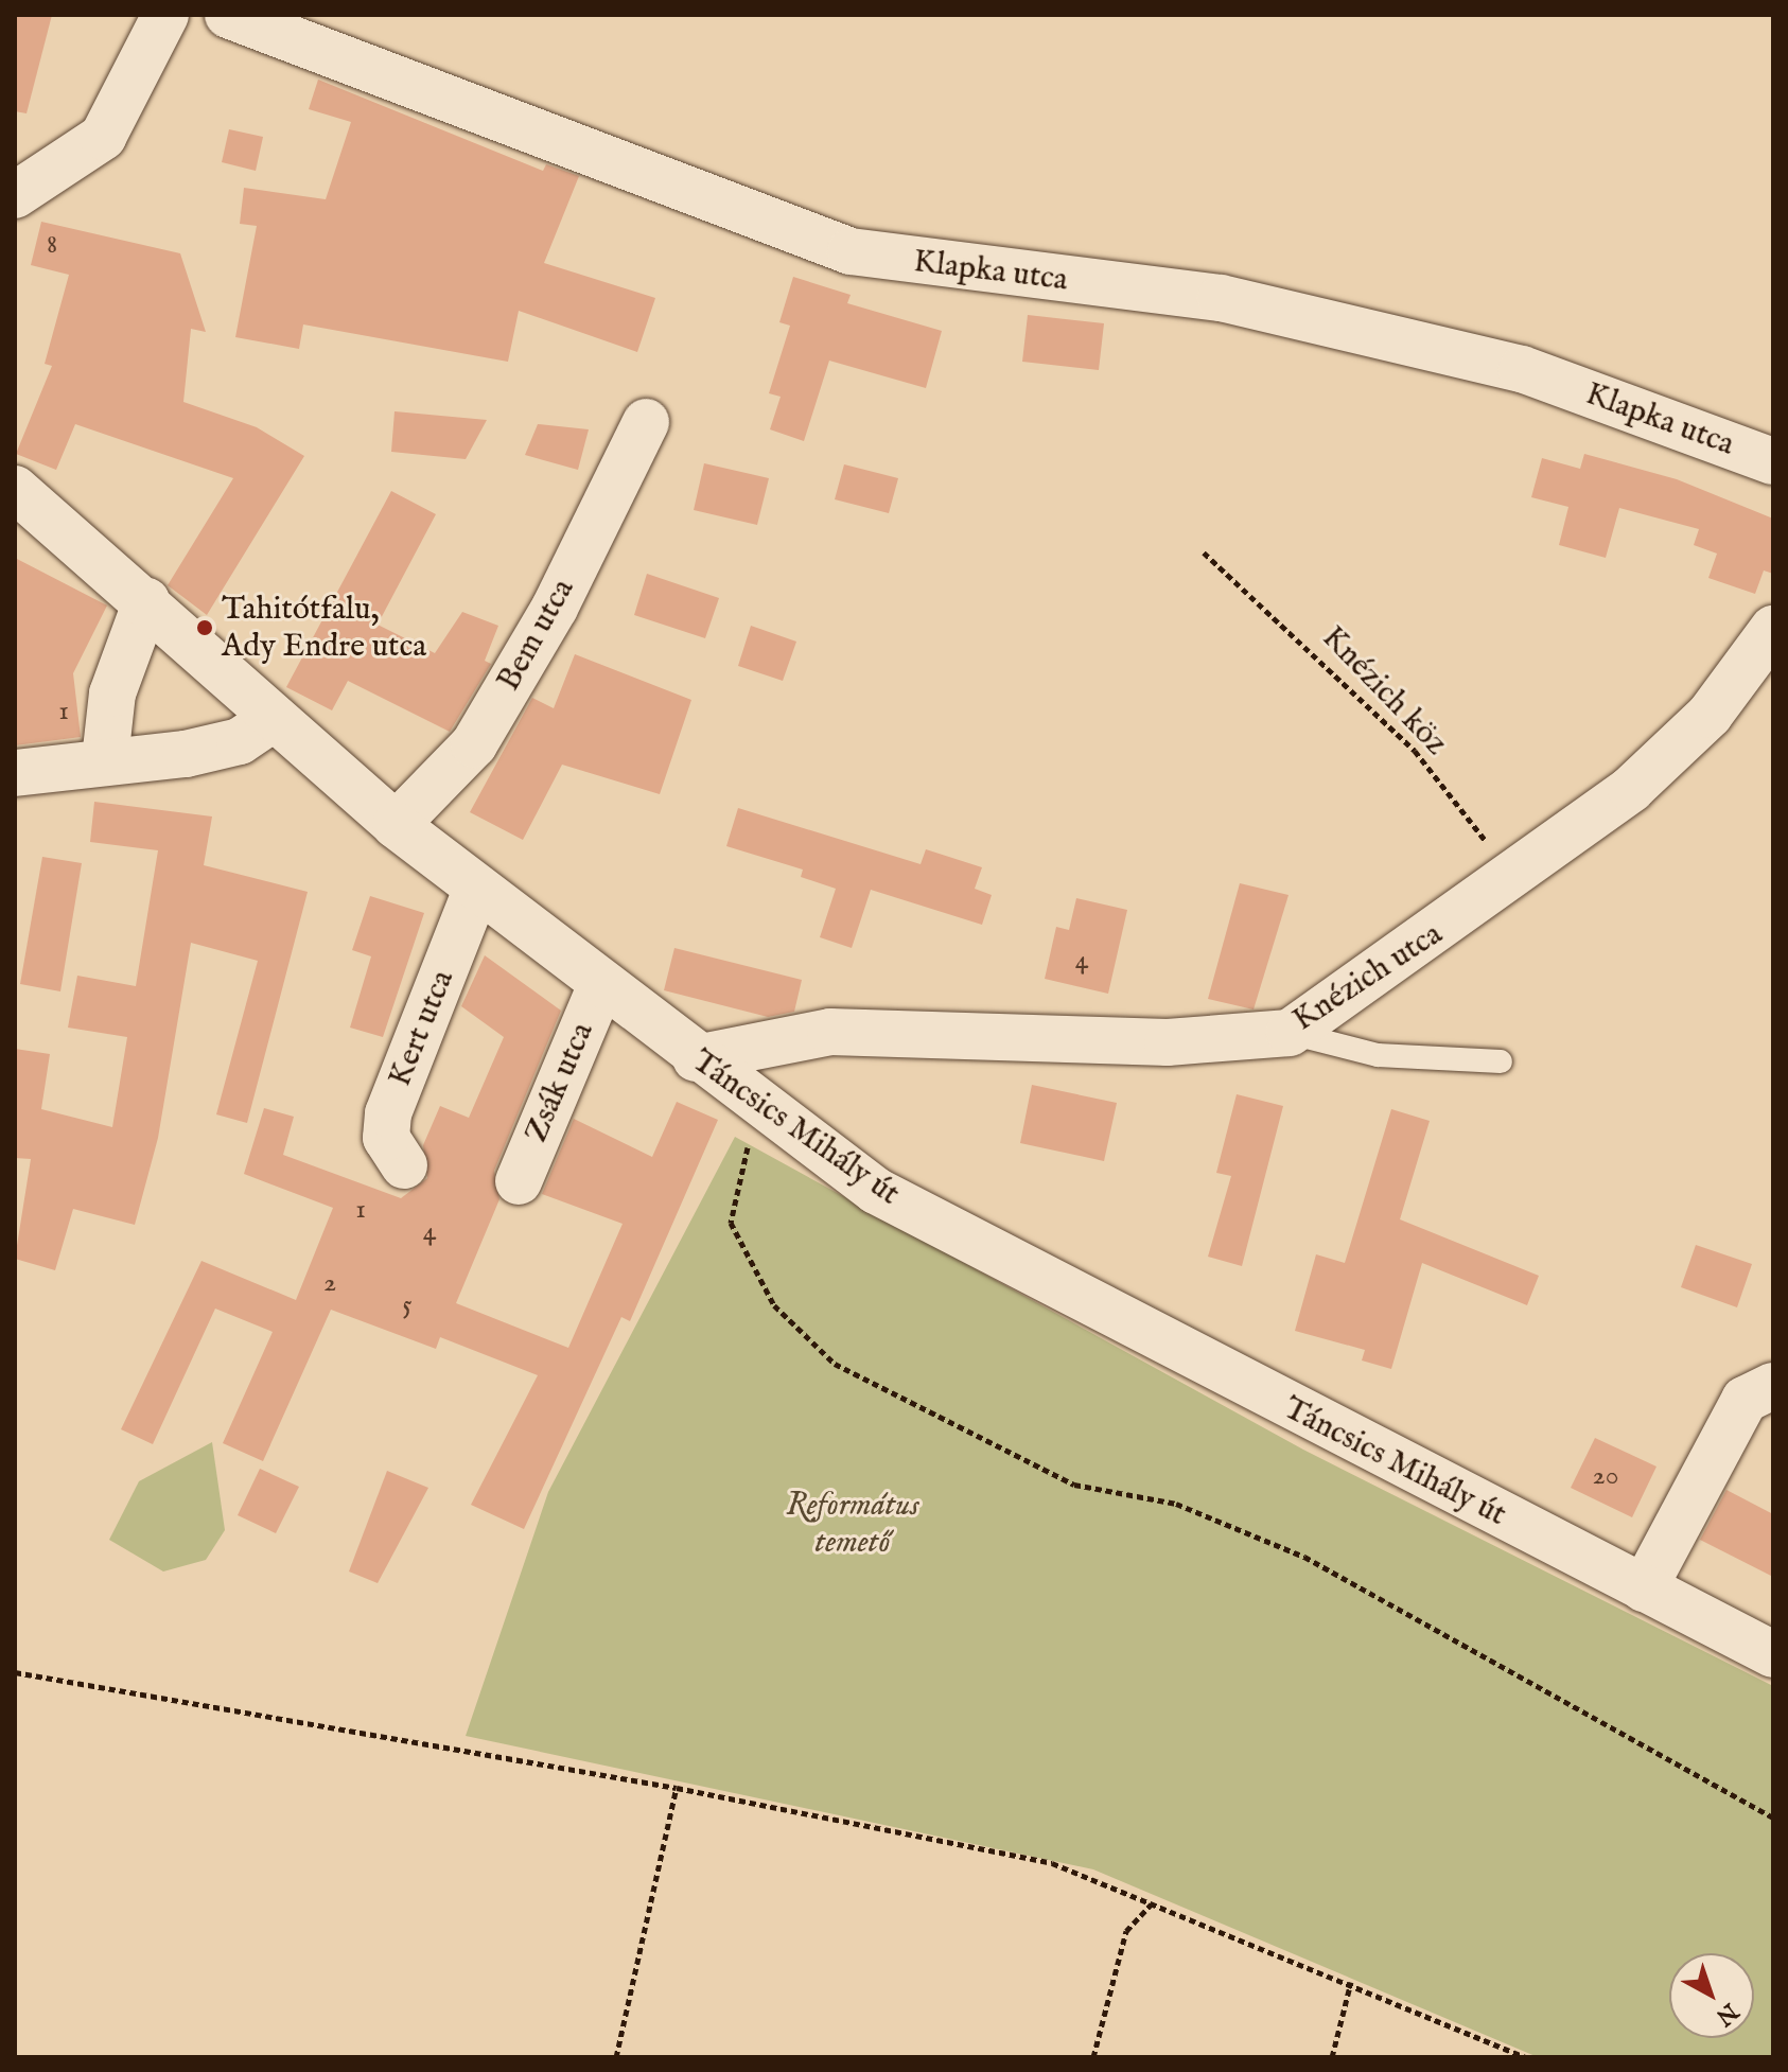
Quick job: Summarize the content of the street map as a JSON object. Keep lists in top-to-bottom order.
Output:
{
  "streets": {
    "street": [
      "Klapka utca",
      "Bem utca",
      "Knézich utca",
      "Kert utca",
      "Zsák utca",
      "Táncsics Mihály út"
    ],
    "path": ["Knézich köz"]
  },
  "crossings": [
    ["Bem utca", "Táncsics Mihály út"],
    ["Knézich köz", "Knézich utca"],
    ["Knézich utca", "Táncsics Mihály út"],
    ["Kert utca", "Táncsics Mihály út"],
    ["Zsák utca", "Táncsics Mihály út"]
  ],
  "parks": ["Református temető"],
  "places": ["Tahitótfalu, Ady Endre utca"],
  "house_numbers": [
    "8",
    "1",
    "4",
    "1",
    "4",
    "2",
    "5",
    "20"
  ],
  "north": "bottom right"
}
